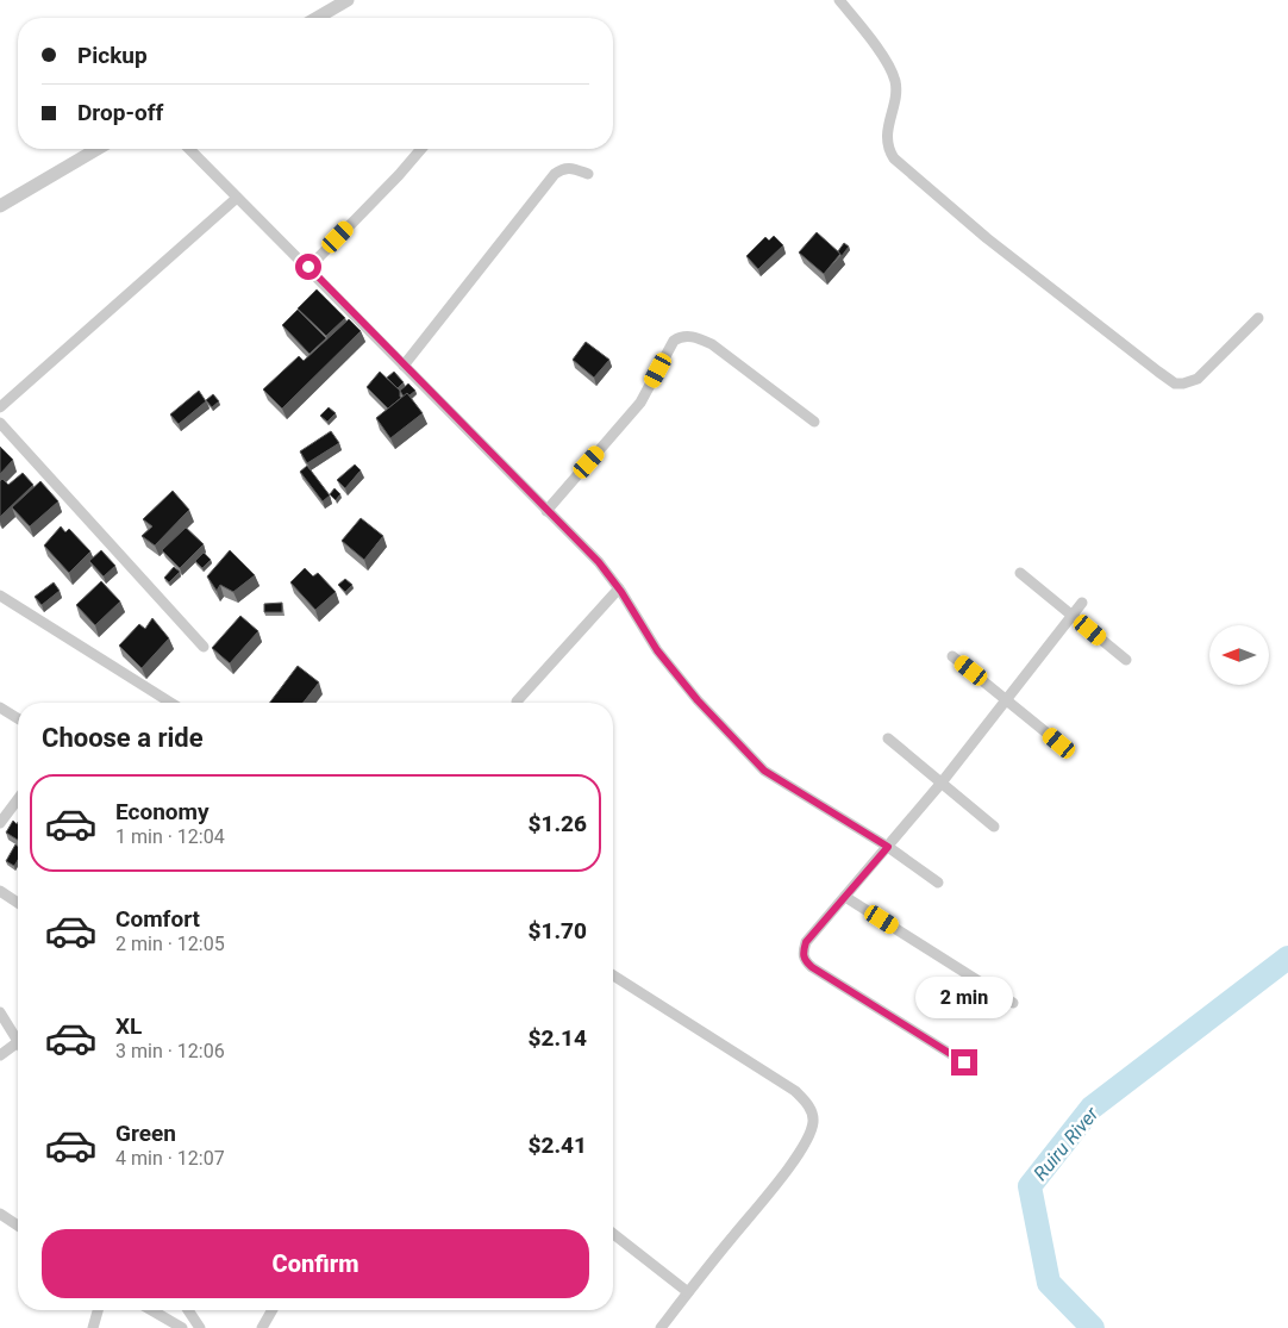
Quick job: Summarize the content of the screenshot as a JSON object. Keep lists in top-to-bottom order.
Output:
{
  "water": ["Ruiru River"],
  "north": "left",
  "page": {
    "banner": ["Pickup", "Drop-off"],
    "heading": "Choose a ride",
    "list": [
      {
        "name": "Economy",
        "note": "1 min · 12:04",
        "value": "$1.26"
      },
      {
        "name": "Comfort",
        "note": "2 min · 12:05",
        "value": "$1.70"
      },
      {
        "name": "XL",
        "note": "3 min · 12:06",
        "value": "$2.14"
      },
      {
        "name": "Green",
        "note": "4 min · 12:07",
        "value": "$2.41"
      }
    ],
    "bubble": "2 min",
    "buttons": "Confirm"
  }
}
